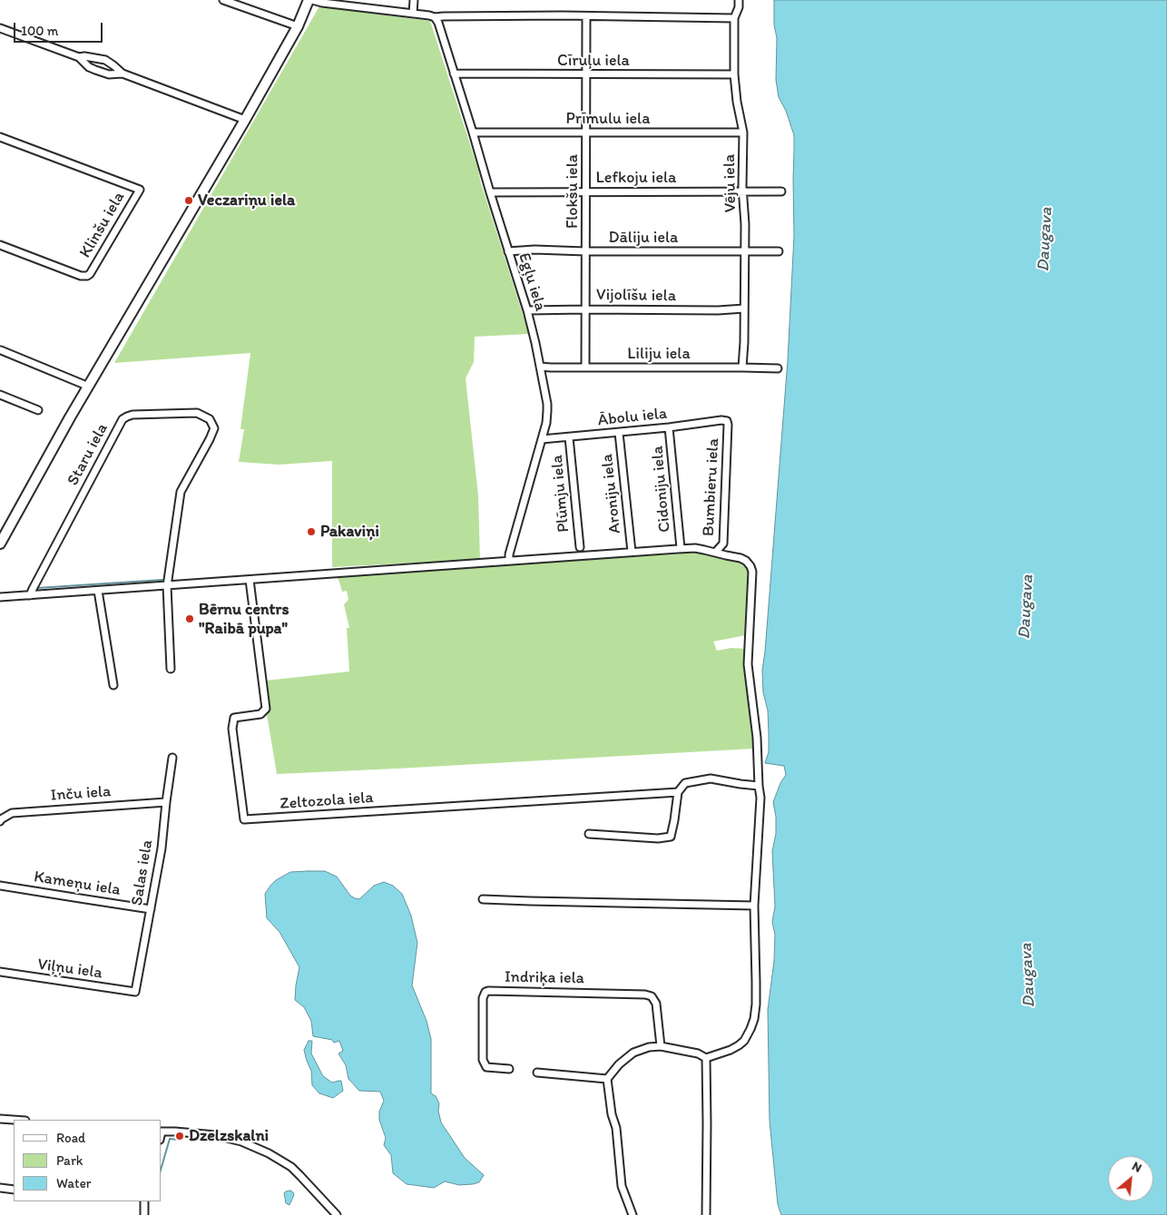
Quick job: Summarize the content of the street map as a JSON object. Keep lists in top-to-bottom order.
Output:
{
  "streets": {
    "street": [
      "Cīruļu iela",
      "Prīmulu iela",
      "Lefkoju iela",
      "Vēju iela",
      "Flokšu iela",
      "Klinšu iela",
      "Dāliju iela",
      "Egļu iela",
      "Vijolīšu iela",
      "Liliju iela",
      "Ābolu iela",
      "Staru iela",
      "Bumbieru iela",
      "Cidoniju iela",
      "Plūmju iela",
      "Aroniju iela",
      "Inču iela",
      "Zeltozola iela",
      "Salas iela",
      "Kameņu iela",
      "Viļņu iela",
      "Indriķa iela"
    ]
  },
  "crossings": [
    ["Cīruļu iela", "Vēju iela"],
    ["Cīruļu iela", "Flokšu iela"],
    ["Cīruļu iela", "Egļu iela"],
    ["Prīmulu iela", "Vēju iela"],
    ["Prīmulu iela", "Flokšu iela"],
    ["Prīmulu iela", "Egļu iela"],
    ["Lefkoju iela", "Vēju iela"],
    ["Lefkoju iela", "Flokšu iela"],
    ["Lefkoju iela", "Egļu iela"],
    ["Vēju iela", "Dāliju iela"],
    ["Vēju iela", "Vijolīšu iela"],
    ["Vēju iela", "Liliju iela"],
    ["Flokšu iela", "Dāliju iela"],
    ["Flokšu iela", "Vijolīšu iela"],
    ["Flokšu iela", "Liliju iela"],
    ["Dāliju iela", "Egļu iela"],
    ["Egļu iela", "Vijolīšu iela"],
    ["Egļu iela", "Liliju iela"],
    ["Egļu iela", "Ābolu iela"],
    ["Ābolu iela", "Bumbieru iela"],
    ["Ābolu iela", "Cidoniju iela"],
    ["Ābolu iela", "Plūmju iela"],
    ["Ābolu iela", "Aroniju iela"],
    ["Inču iela", "Salas iela"],
    ["Salas iela", "Kameņu iela"],
    ["Salas iela", "Viļņu iela"]
  ],
  "water": ["Daugava"],
  "places": [
    "Veczariņu iela",
    "Pakaviņi",
    "Bērnu centrs \"Raibā pupa\"",
    "Dzelzskalni"
  ],
  "legend": ["Road", "Park", "Water"],
  "scale_bar": "100 m",
  "north": "top right"
}
